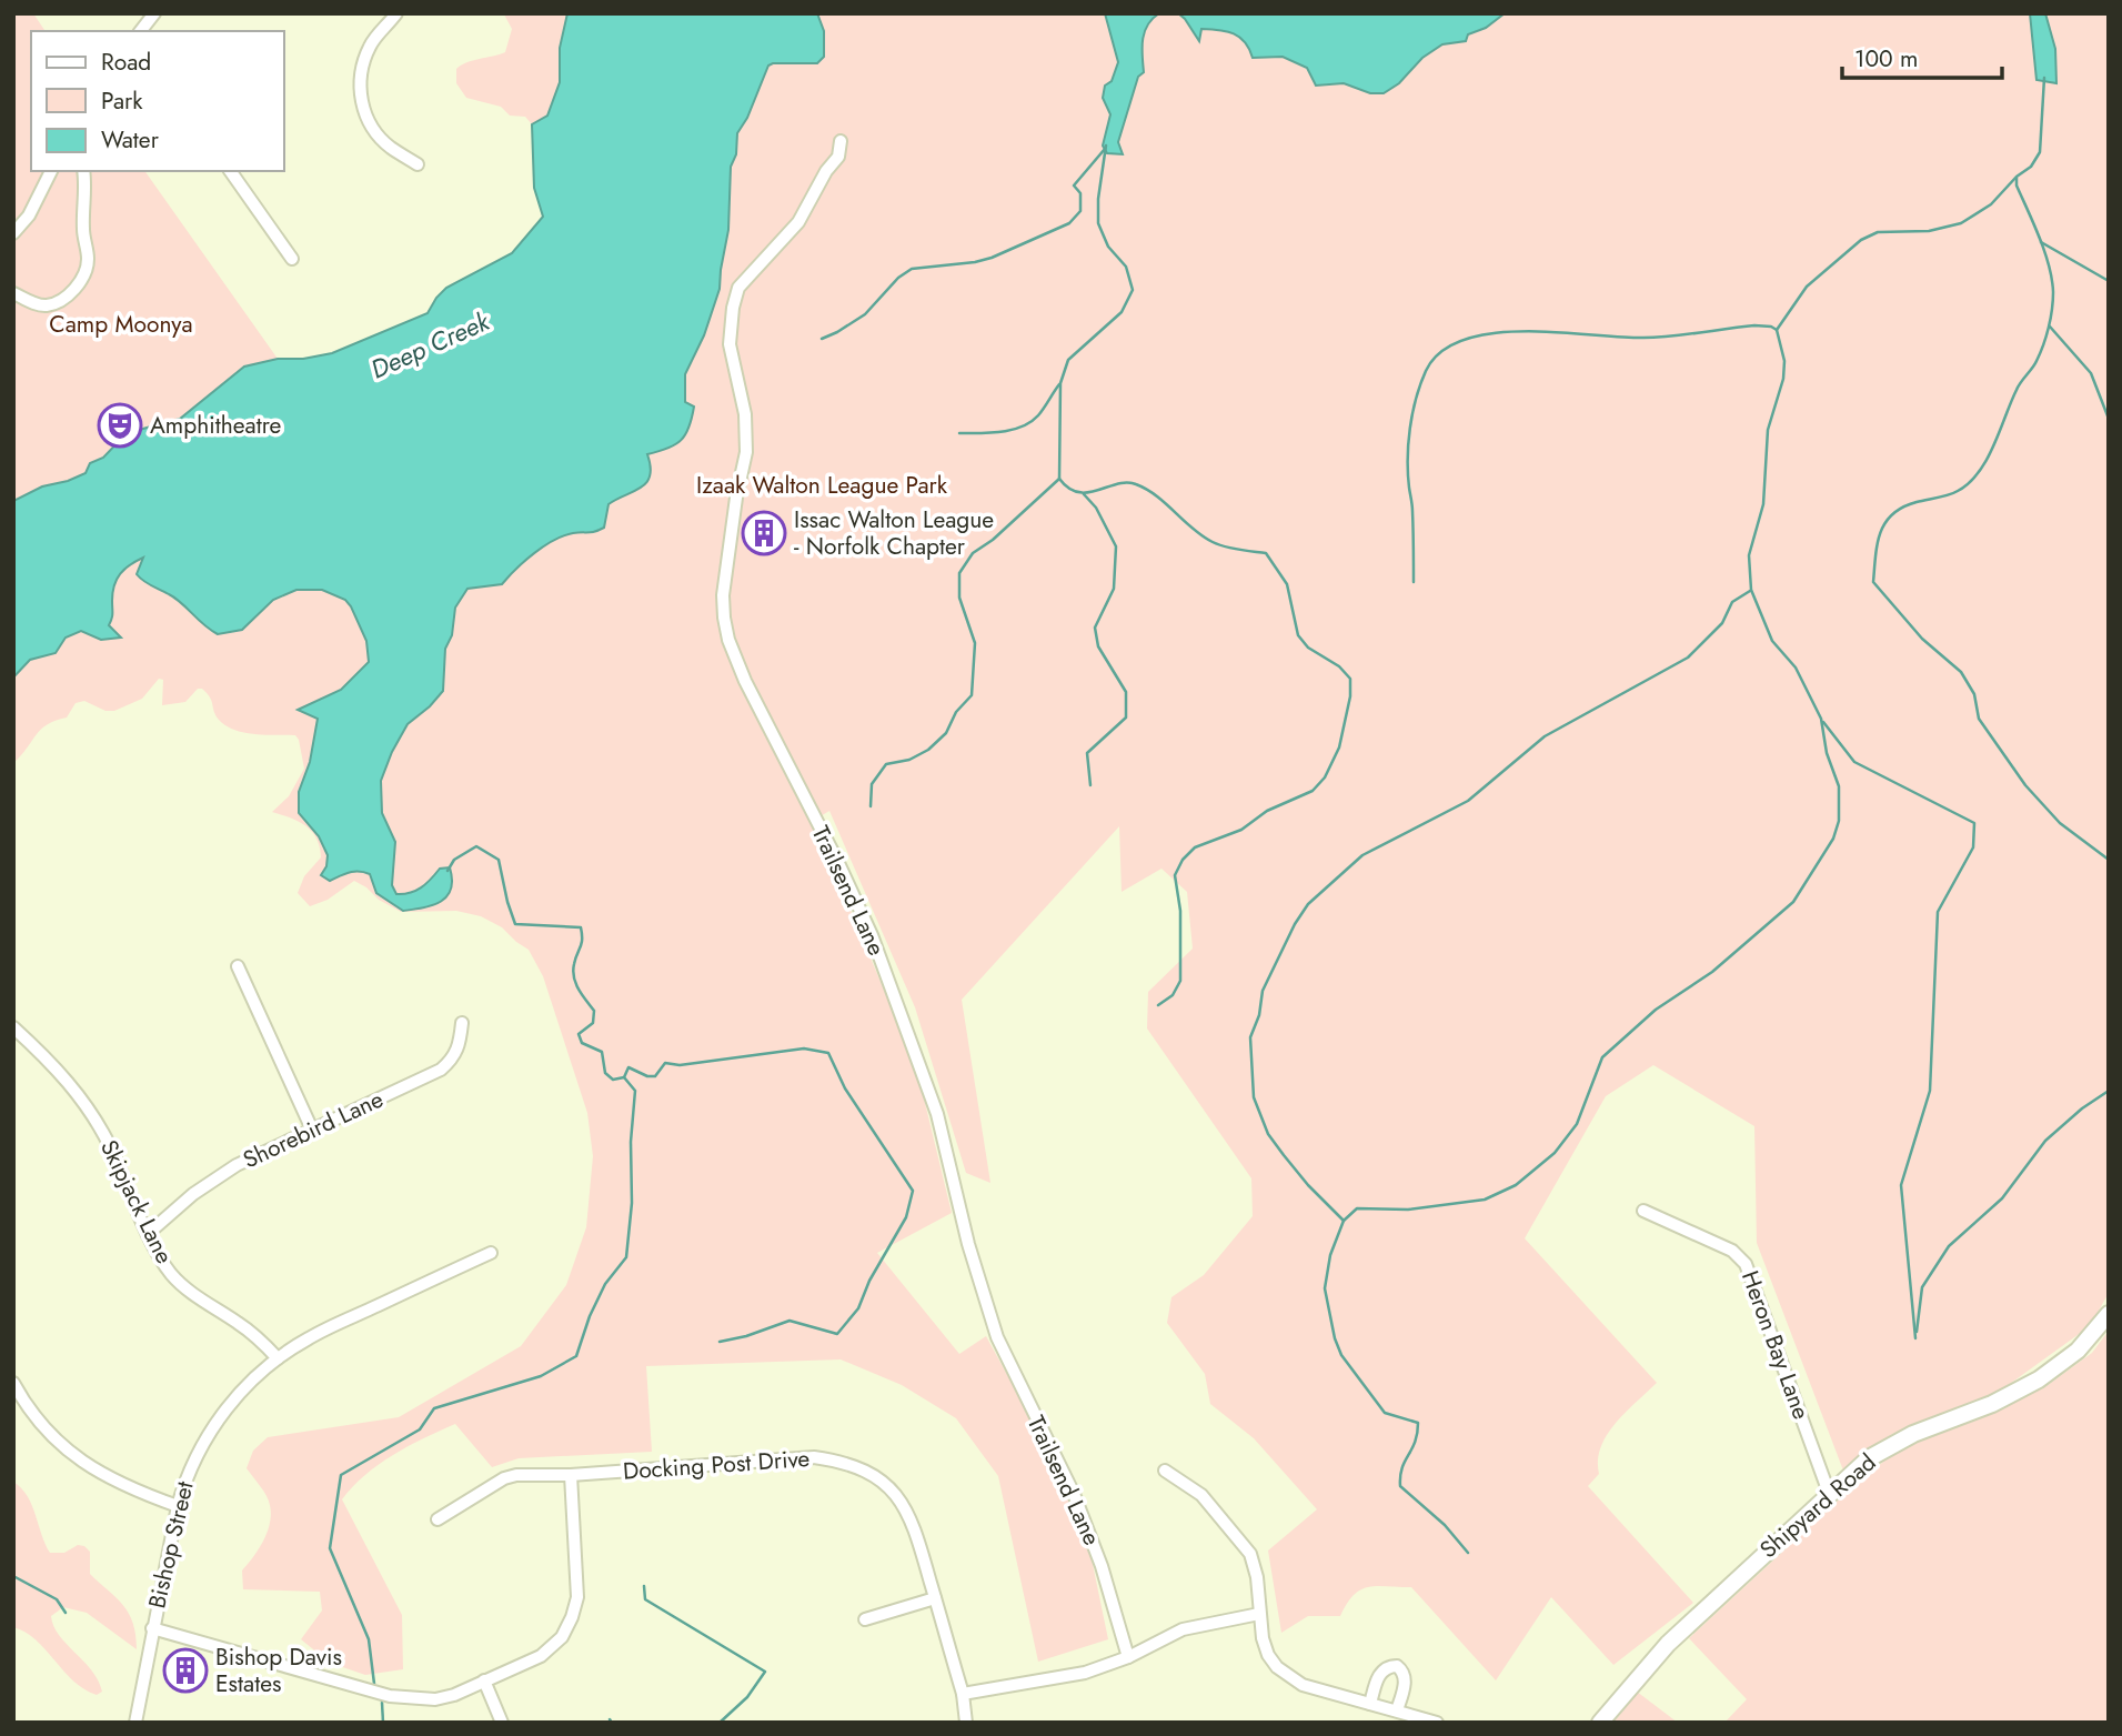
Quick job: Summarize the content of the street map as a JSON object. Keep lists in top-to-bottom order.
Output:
{
  "streets": {
    "street": [
      "Trailsend Lane",
      "Shorebird Lane",
      "Skipjack Lane",
      "Heron Bay Lane",
      "Docking Post Drive",
      "Shipyard Road",
      "Bishop Street"
    ]
  },
  "crossings": [
    ["Shorebird Lane", "Skipjack Lane"],
    ["Skipjack Lane", "Bishop Street"],
    ["Heron Bay Lane", "Shipyard Road"]
  ],
  "water": ["Deep Creek"],
  "parks": ["Camp Moonya", "Izaak Walton League Park"],
  "places": {
    "theatre": ["Amphitheatre"],
    "building": ["Issac Walton League - Norfolk Chapter", "Bishop Davis Estates"]
  },
  "legend": ["Road", "Park", "Water"],
  "scale_bar": "100 m"
}
